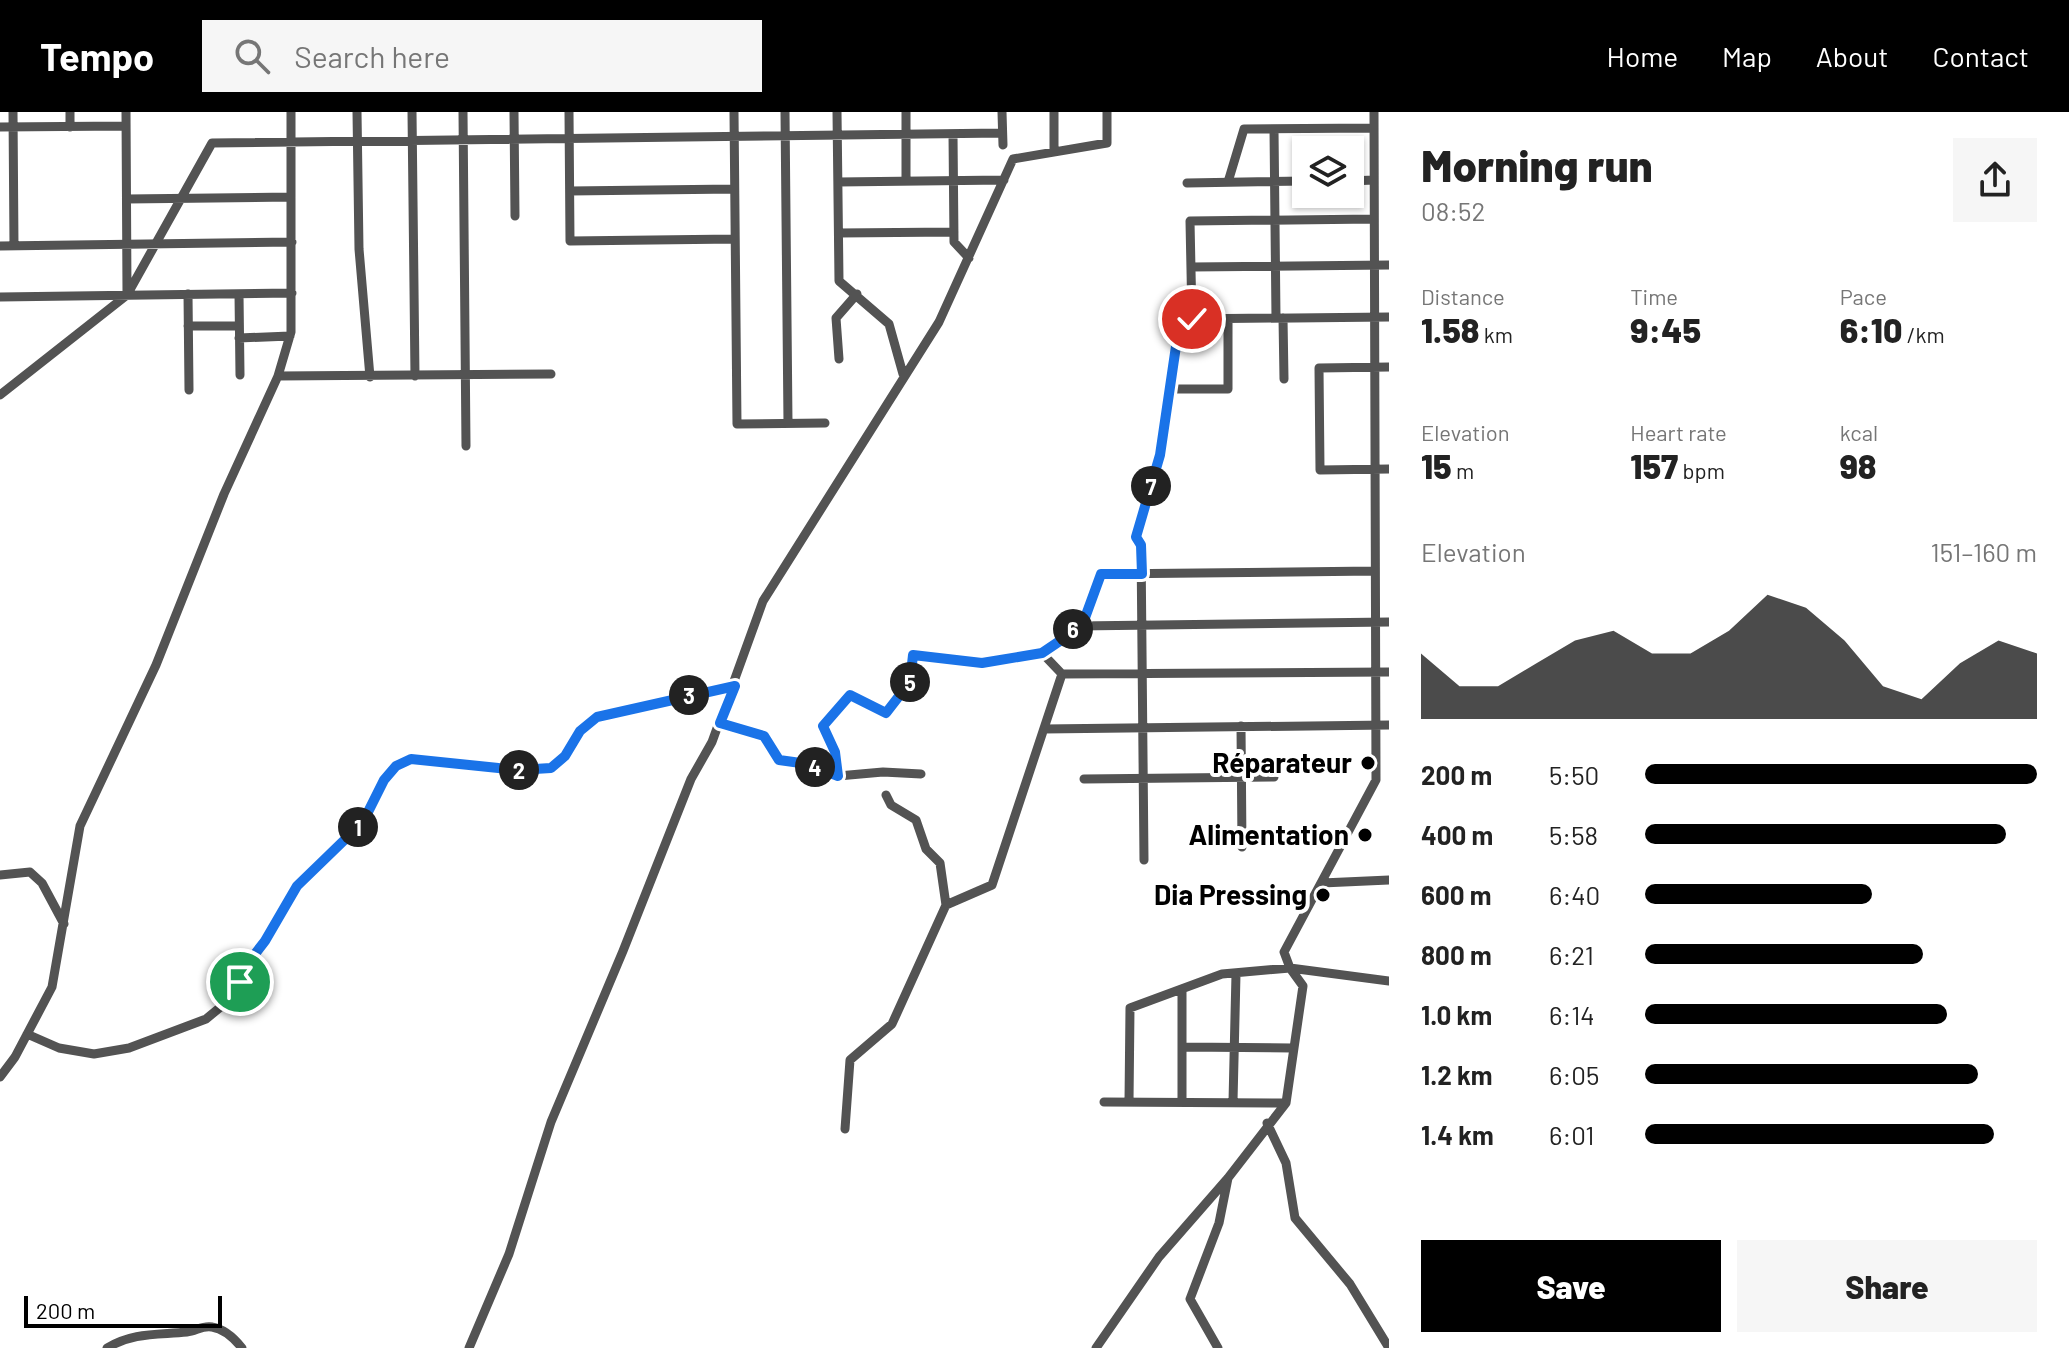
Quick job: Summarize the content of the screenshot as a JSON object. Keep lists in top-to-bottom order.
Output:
{
  "places": ["Réparateur", "Alimentation", "Dia Pressing"],
  "scale_bar": "200 m",
  "page": {
    "header": "Tempo",
    "search": "Search here",
    "nav": [
      "Home",
      "Map",
      "About",
      "Contact"
    ],
    "heading": ["Morning run", "08:52"],
    "stats": [
      ["Distance", "1.58 km"],
      ["Time", "9:45"],
      ["Pace", "6:10 /km"],
      ["Elevation", "15 m"],
      ["Heart rate", "157 bpm"],
      ["kcal", "98"]
    ],
    "pins": [
      "7",
      "6",
      "5",
      "3",
      "4",
      "2",
      "1"
    ],
    "chart": ["Elevation", "151–160 m"],
    "list": [
      {
        "name": "200 m",
        "note": "5:50"
      },
      {
        "name": "400 m",
        "note": "5:58"
      },
      {
        "name": "600 m",
        "note": "6:40"
      },
      {
        "name": "800 m",
        "note": "6:21"
      },
      {
        "name": "1.0 km",
        "note": "6:14"
      },
      {
        "name": "1.2 km",
        "note": "6:05"
      },
      {
        "name": "1.4 km",
        "note": "6:01"
      }
    ],
    "buttons": ["Save", "Share"],
    "scale": "200 m"
  }
}
